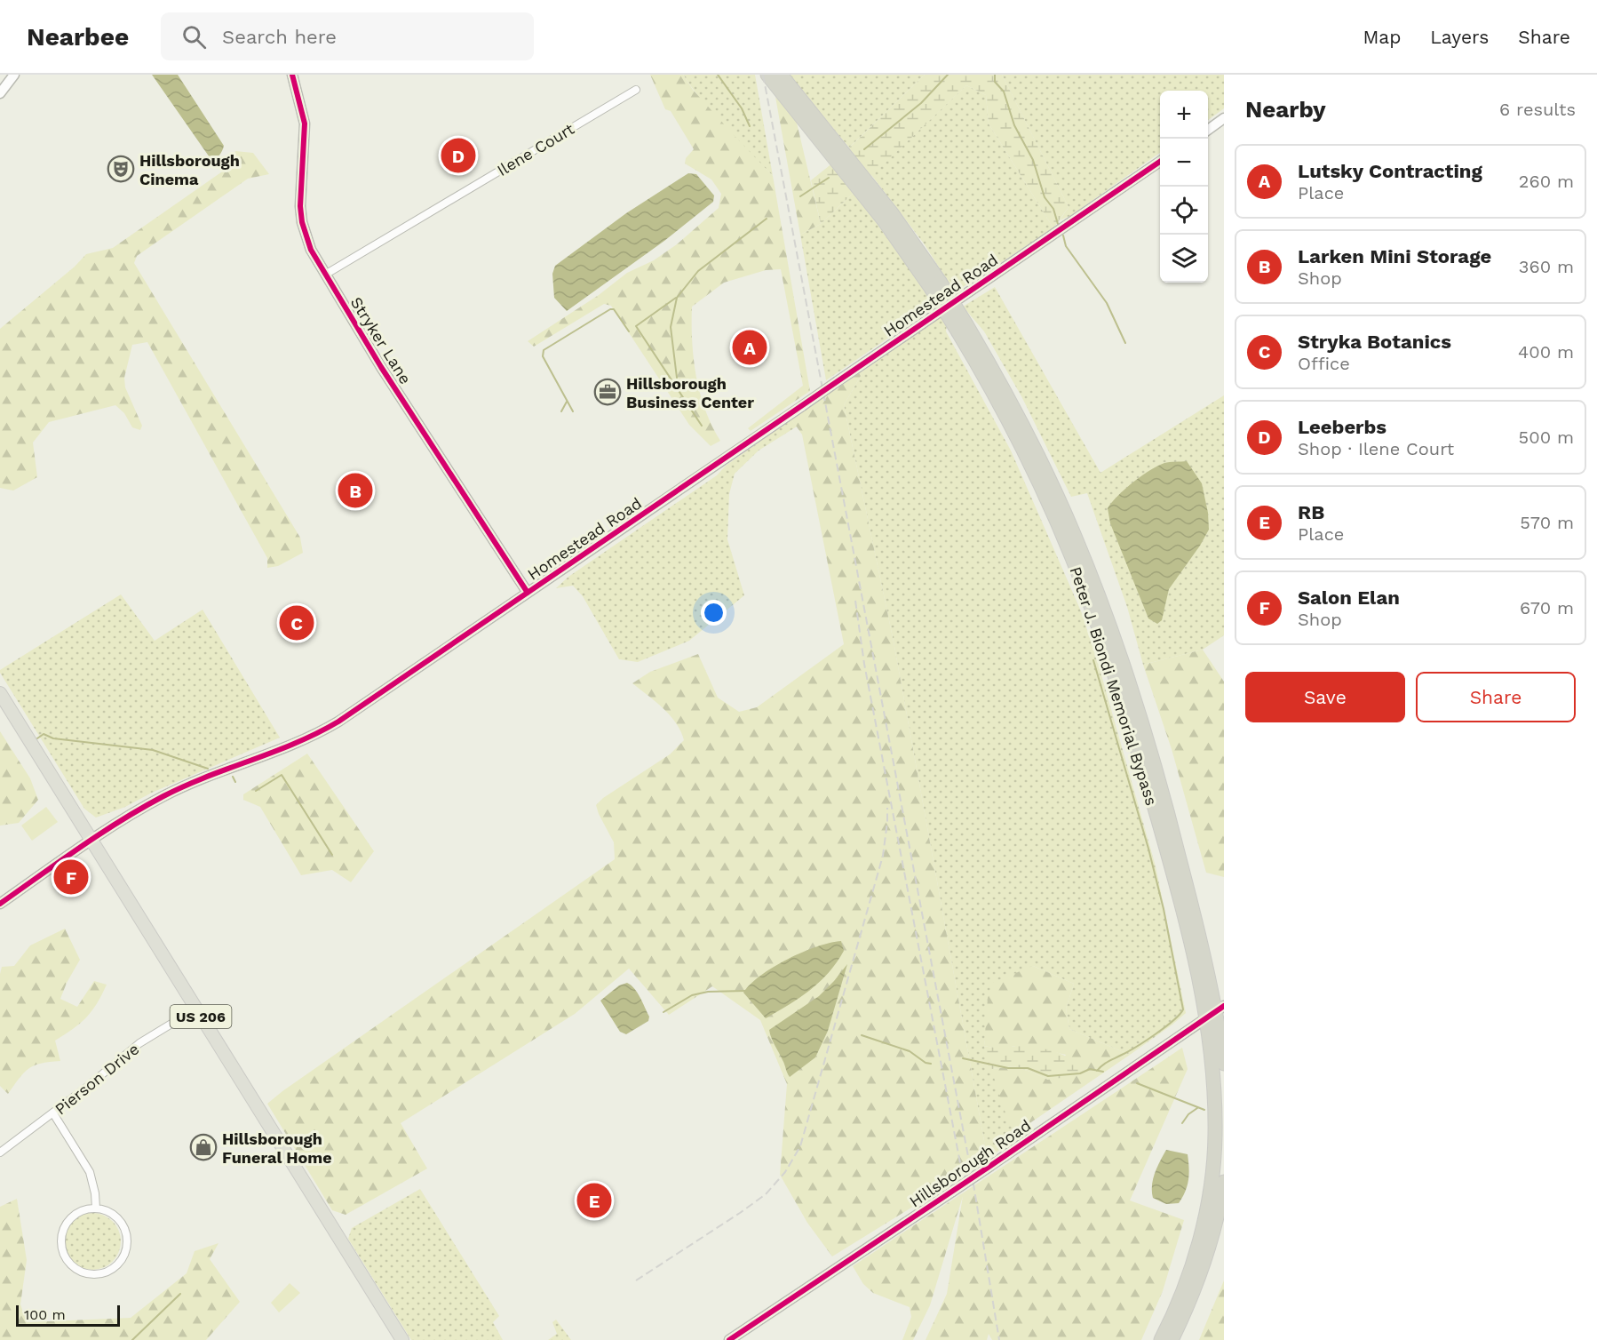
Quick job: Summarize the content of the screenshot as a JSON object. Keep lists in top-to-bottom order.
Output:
{
  "streets": {
    "highway": ["Peter J. Biondi Memorial Bypass"],
    "main road": ["US 206"],
    "street": [
      "Ilene Court",
      "Homestead Road",
      "Stryker Lane",
      "Pierson Drive",
      "Hillsborough Road"
    ]
  },
  "crossings": [
    ["Ilene Court", "Stryker Lane"],
    ["Homestead Road", "Stryker Lane"],
    ["Homestead Road", "US 206"],
    ["Peter J. Biondi Memorial Bypass", "Hillsborough Road"],
    ["US 206", "Pierson Drive"]
  ],
  "places": {
    "theatre": ["Hillsborough Cinema"],
    "office": ["Hillsborough Business Center"],
    "shop": ["Hillsborough Funeral Home"]
  },
  "scale_bar": "100 m",
  "page": {
    "header": "Nearbee",
    "search": "Search here",
    "nav": ["Map", "Layers", "Share"],
    "heading": ["Nearby", "6 results"],
    "map_buttons": ["+", "−"],
    "pins": [
      "D",
      "A",
      "B",
      "C",
      "F",
      "E"
    ],
    "list": [
      {
        "mark": "A",
        "name": "Lutsky Contracting",
        "note": "Place",
        "value": "260 m"
      },
      {
        "mark": "B",
        "name": "Larken Mini Storage",
        "note": "Shop",
        "value": "360 m"
      },
      {
        "mark": "C",
        "name": "Stryka Botanics",
        "note": "Office",
        "value": "400 m"
      },
      {
        "mark": "D",
        "name": "Leeberbs",
        "note": "Shop · Ilene Court",
        "value": "500 m"
      },
      {
        "mark": "E",
        "name": "RB",
        "note": "Place",
        "value": "570 m"
      },
      {
        "mark": "F",
        "name": "Salon Elan",
        "note": "Shop",
        "value": "670 m"
      }
    ],
    "buttons": ["Save", "Share"],
    "scale": "100 m"
  }
}
